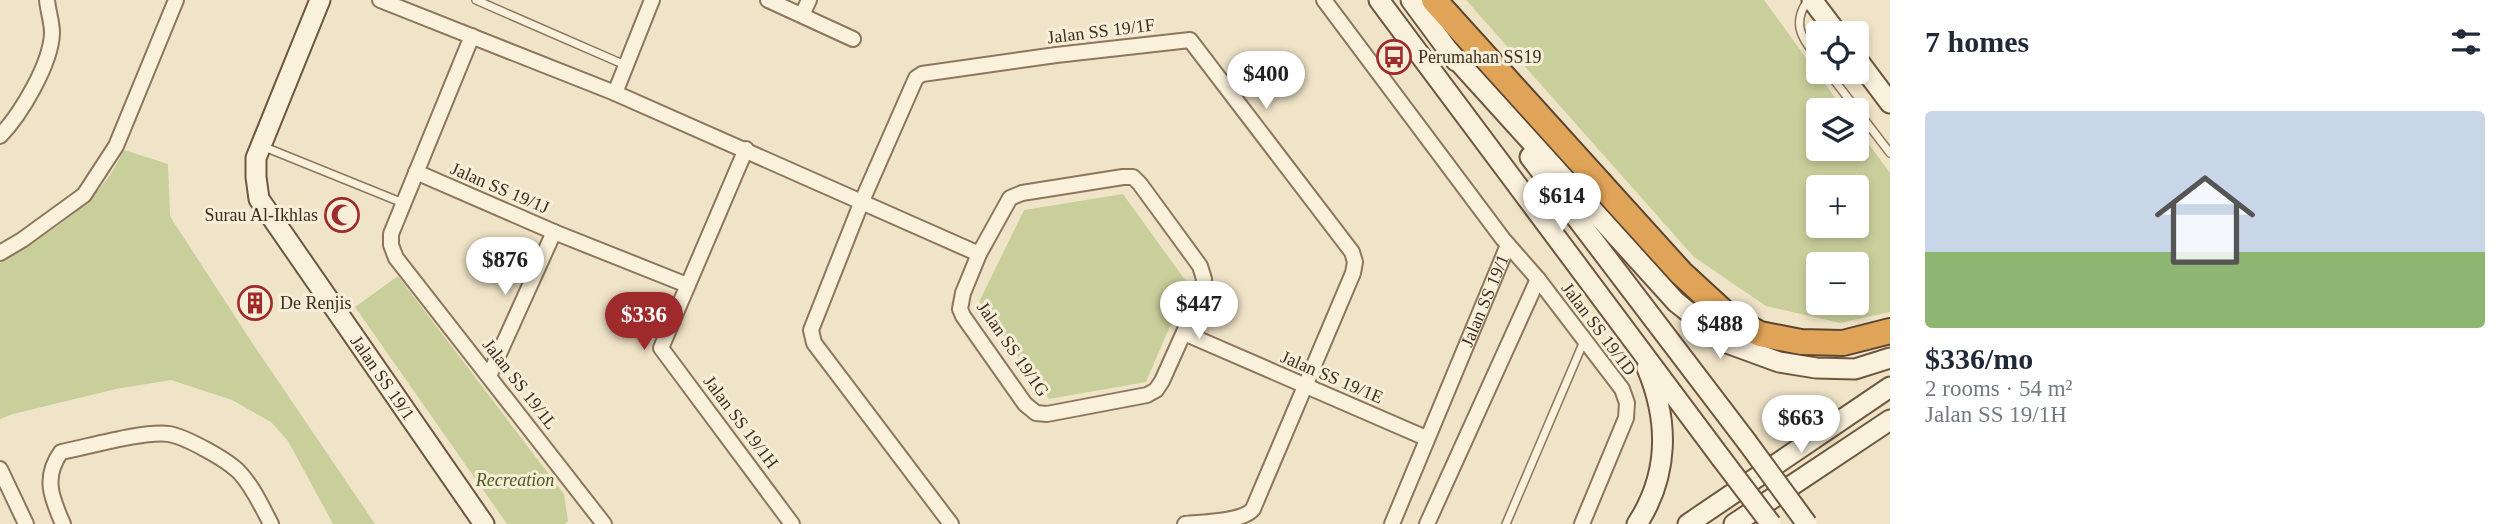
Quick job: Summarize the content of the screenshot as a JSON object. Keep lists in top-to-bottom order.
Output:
{
  "streets": {
    "main road": ["Jalan SS 19/1"],
    "street": [
      "Jalan SS 19/1F",
      "Jalan SS 19/1J",
      "Jalan SS 19/1D",
      "Jalan SS 19/1G",
      "Jalan SS 19/1E",
      "Jalan SS 19/1L",
      "Jalan SS 19/1H"
    ]
  },
  "crossings": [
    ["Jalan SS 19/1F", "Jalan SS 19/1E"],
    ["Jalan SS 19/1J", "Jalan SS 19/1L"],
    ["Jalan SS 19/1J", "Jalan SS 19/1H"],
    ["Jalan SS 19/1", "Jalan SS 19/1D"],
    ["Jalan SS 19/1", "Jalan SS 19/1E"],
    ["Jalan SS 19/1G", "Jalan SS 19/1E"]
  ],
  "parks": ["Recreation"],
  "places": {
    "bus stop": ["Perumahan SS19"],
    "mosque": ["Surau Al-Ikhlas"],
    "building": ["De Renjis"]
  },
  "page": {
    "heading": "7 homes",
    "map_buttons": ["+", "−"],
    "price": [
      "$400",
      "$614",
      "$876",
      "$447",
      "$336",
      "$488",
      "$663"
    ],
    "list": [
      {
        "name": "$336/mo",
        "note": "2 rooms · 54 m² · Jalan SS 19/1H"
      }
    ]
  }
}
